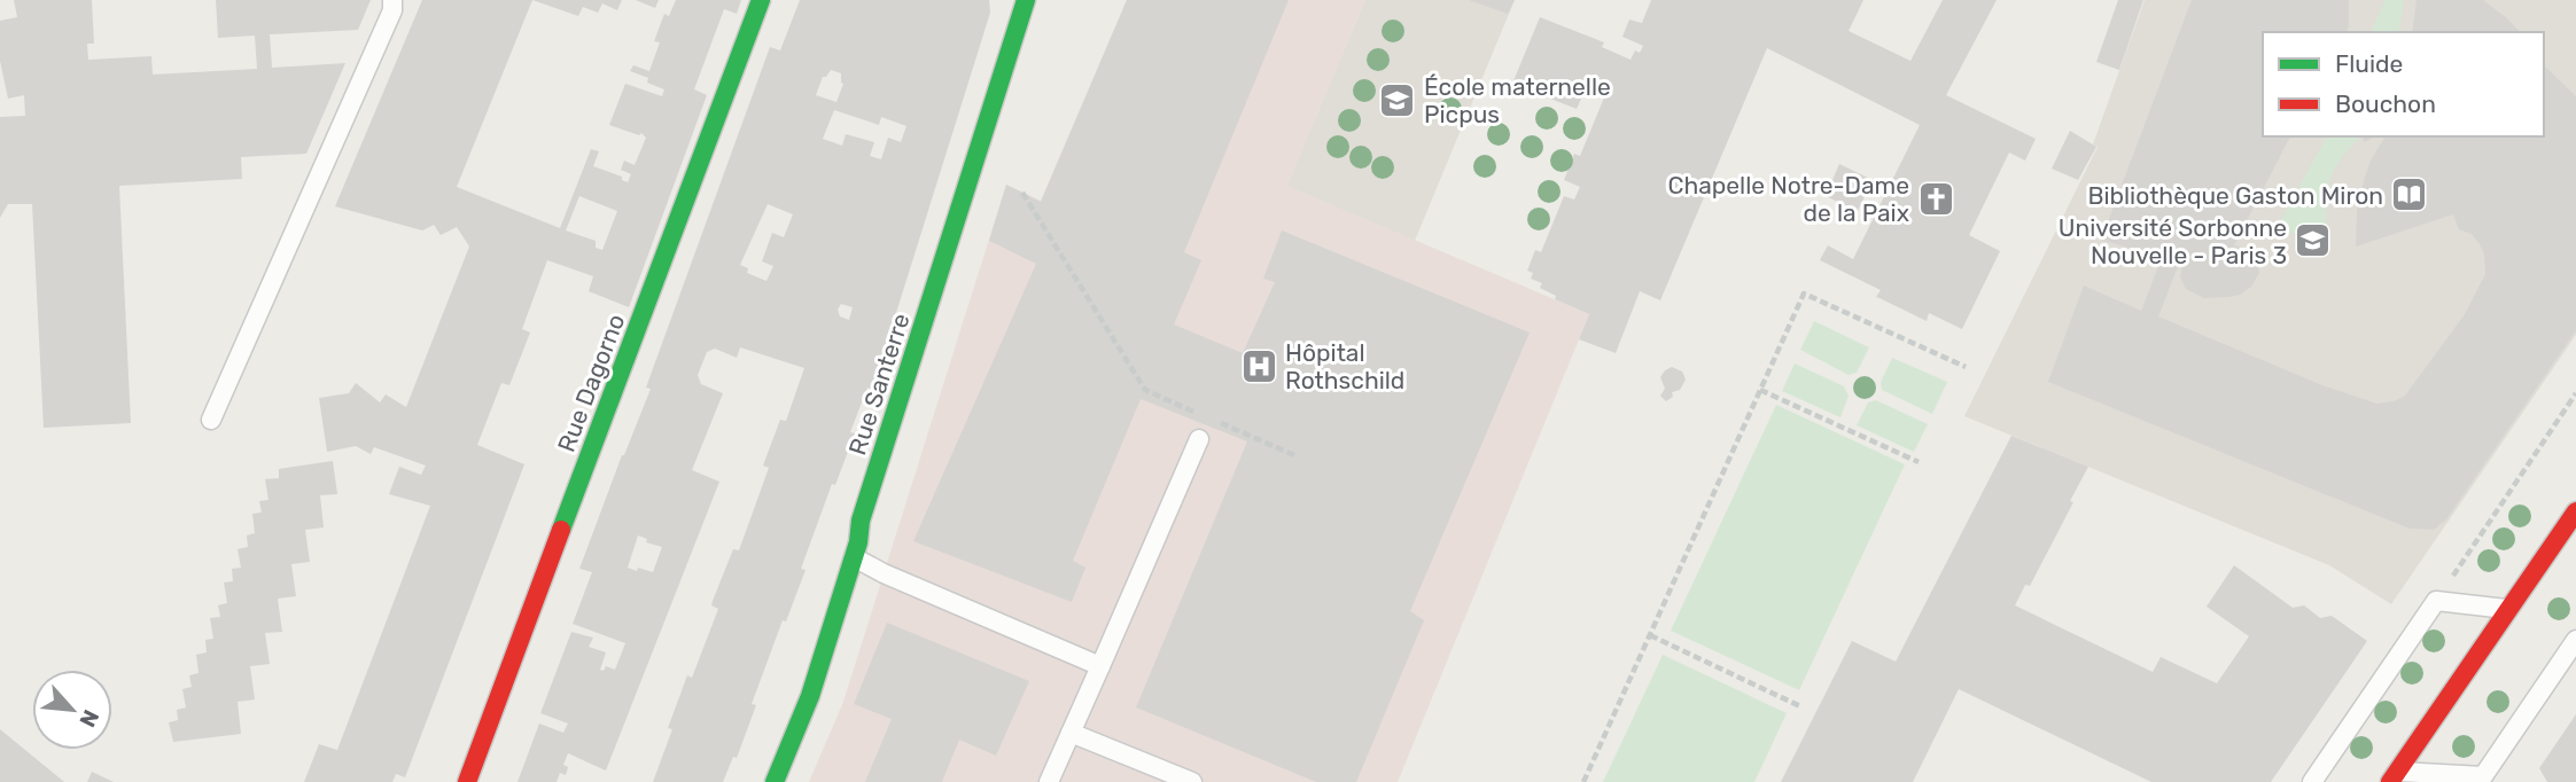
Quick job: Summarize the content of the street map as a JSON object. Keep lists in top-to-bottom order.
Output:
{
  "streets": {
    "street": ["Rue Dagorno", "Rue Santerre"]
  },
  "places": {
    "school or university": ["École maternelle Picpus", "Université Sorbonne Nouvelle - Paris 3"],
    "library": ["Bibliothèque Gaston Miron"],
    "church": ["Chapelle Notre-Dame de la Paix"],
    "hospital": ["Hôpital Rothschild"]
  },
  "legend": ["Fluide", "Bouchon"],
  "north": "bottom right"
}
